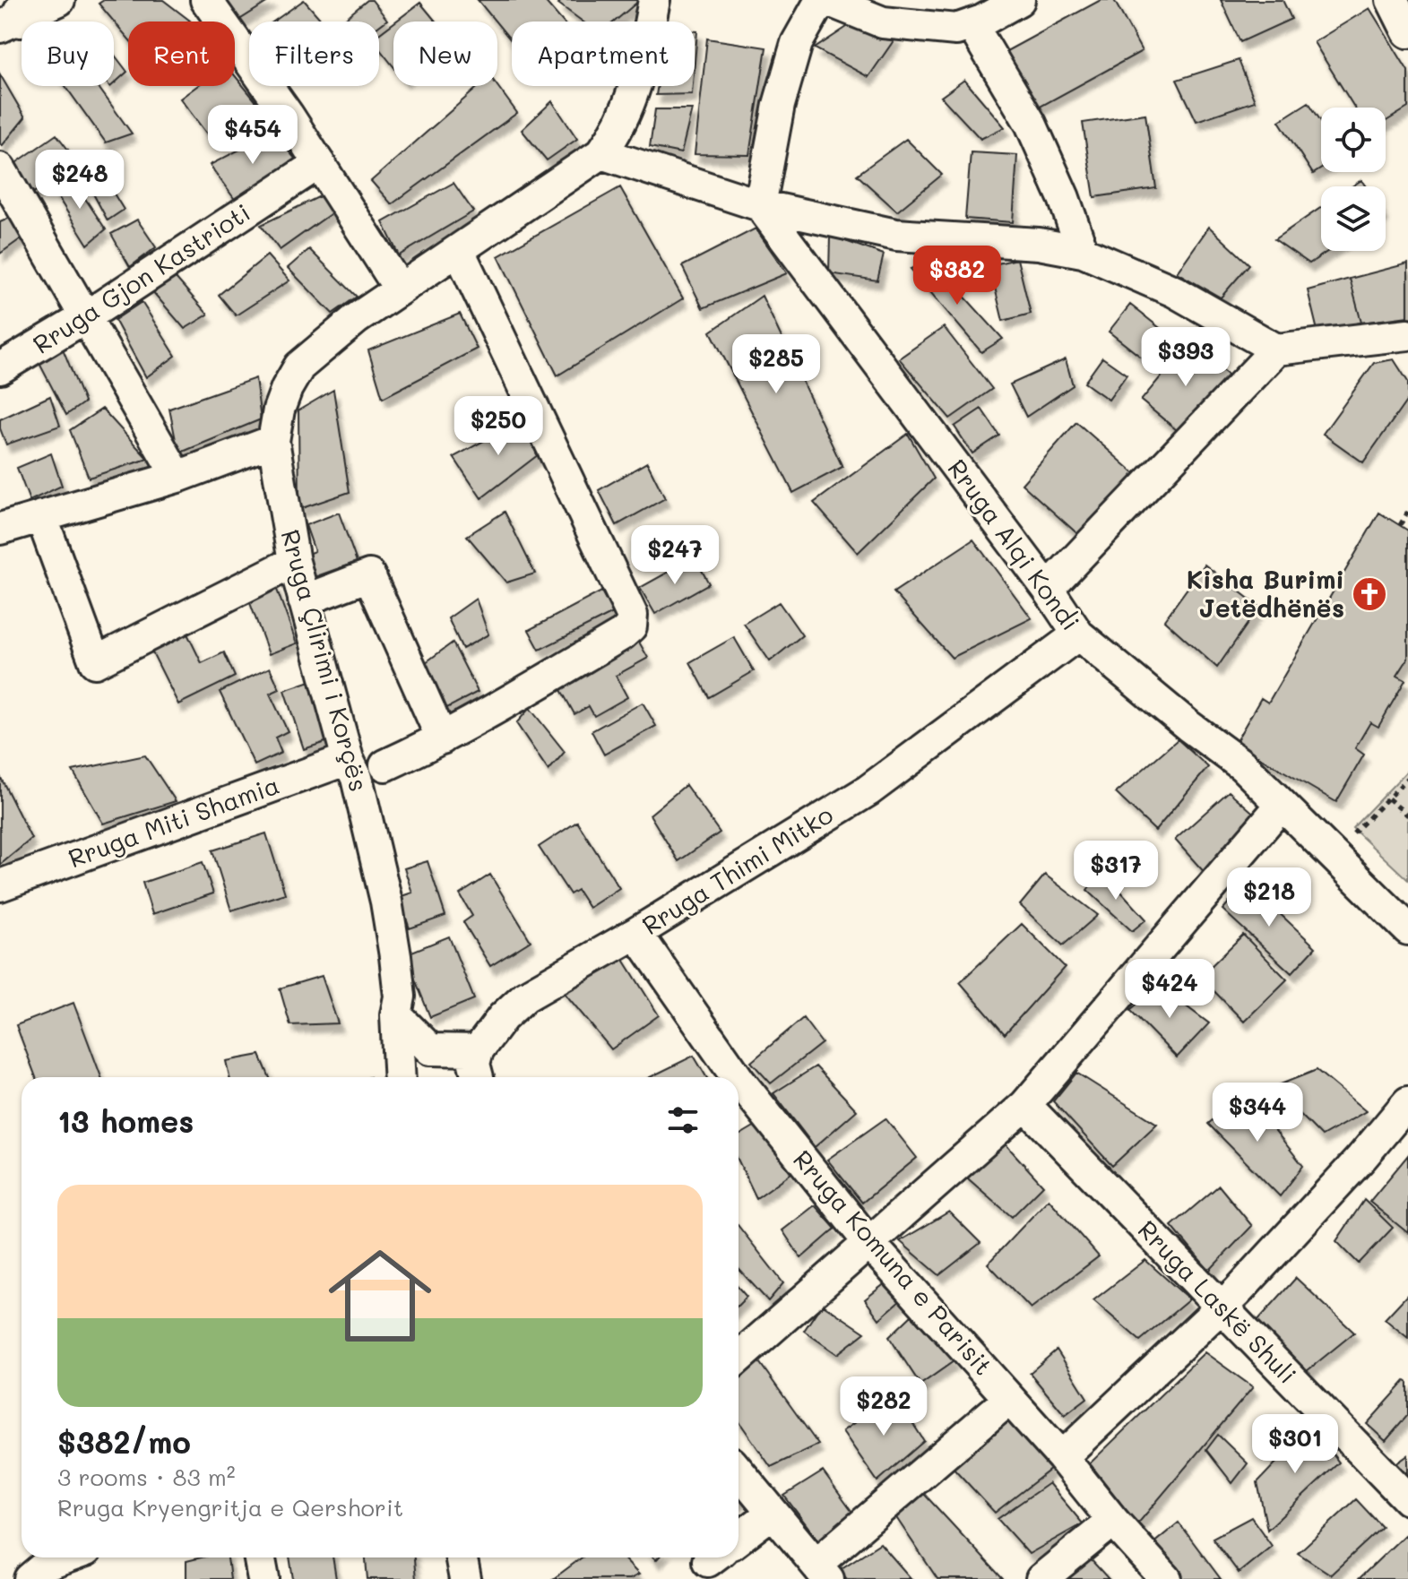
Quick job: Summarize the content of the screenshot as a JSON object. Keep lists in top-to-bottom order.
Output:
{
  "streets": {
    "street": [
      "Rruga Gjon Kastrioti",
      "Rruga Alqi Kondi",
      "Rruga Çlirimi i Korçës",
      "Rruga Miti Shamia",
      "Rruga Thimi Mitko",
      "Rruga Komuna e Parisit",
      "Rruga Laskë Shuli"
    ]
  },
  "crossings": [
    ["Rruga Alqi Kondi", "Rruga Thimi Mitko"],
    ["Rruga Çlirimi i Korçës", "Rruga Miti Shamia"],
    ["Rruga Thimi Mitko", "Rruga Komuna e Parisit"]
  ],
  "places": {
    "church": ["Kisha Burimi Jetëdhënës"]
  },
  "page": {
    "chip": [
      "Buy",
      "Rent",
      "Filters",
      "New",
      "Apartment"
    ],
    "price": [
      "$454",
      "$248",
      "$382",
      "$393",
      "$285",
      "$250",
      "$247",
      "$317",
      "$218",
      "$424",
      "$344",
      "$282",
      "$301"
    ],
    "heading": "13 homes",
    "list": [
      {
        "name": "$382/mo",
        "note": "3 rooms · 83 m² · Rruga Kryengritja e Qershorit"
      }
    ]
  }
}
